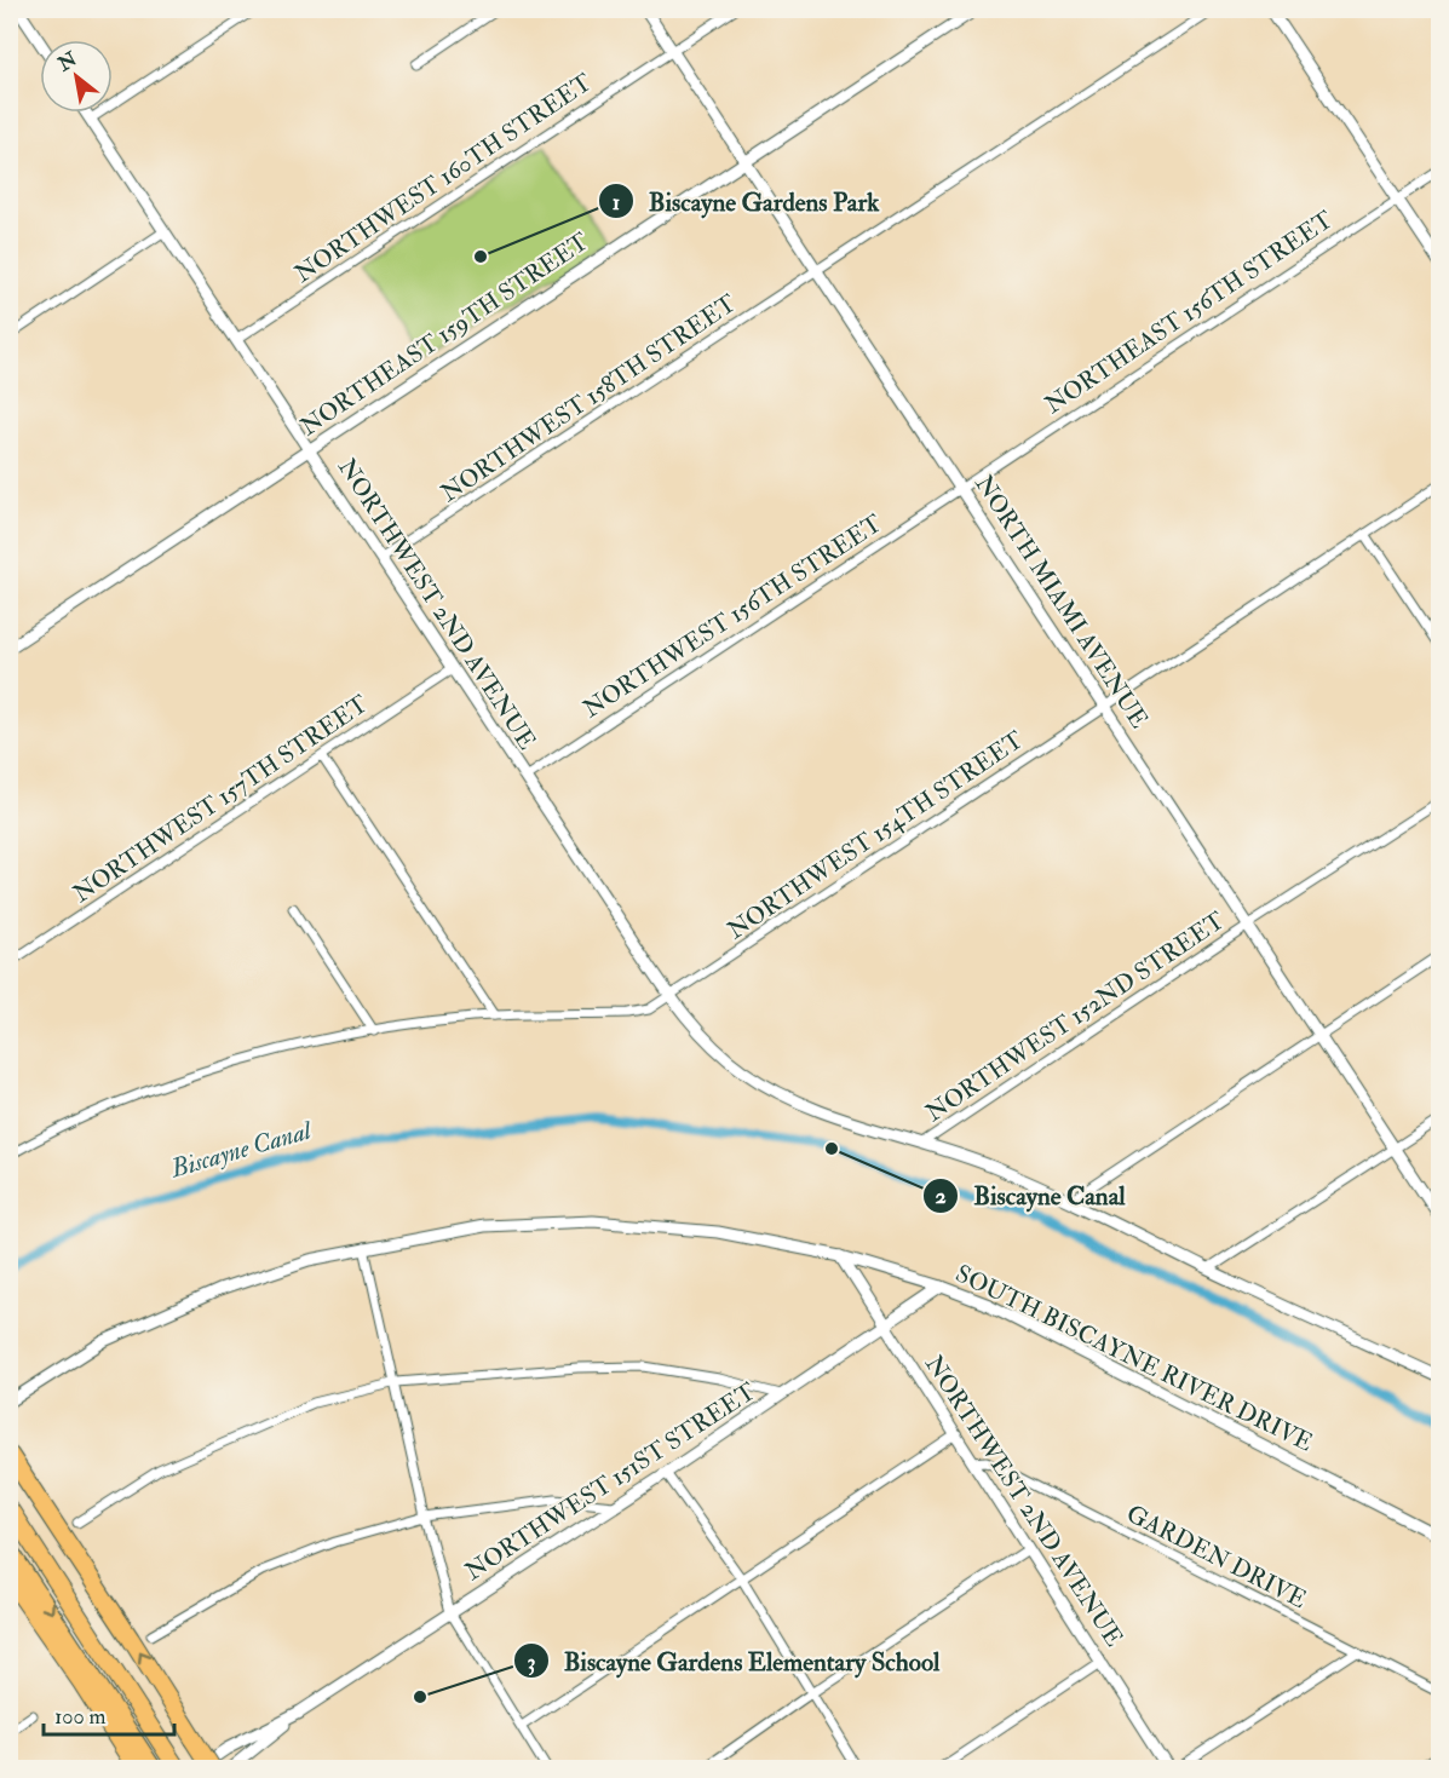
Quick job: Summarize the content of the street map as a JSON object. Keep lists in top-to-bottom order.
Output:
{
  "streets": {
    "street": [
      "NORTHWEST 160TH STREET",
      "NORTHEAST 156TH STREET",
      "NORTHEAST 159TH STREET",
      "NORTHWEST 158TH STREET",
      "NORTH MIAMI AVENUE",
      "NORTHWEST 2ND AVENUE",
      "NORTHWEST 156TH STREET",
      "NORTHWEST 157TH STREET",
      "NORTHWEST 154TH STREET",
      "NORTHWEST 152ND STREET",
      "SOUTH BISCAYNE RIVER DRIVE",
      "NORTHWEST 151ST STREET",
      "GARDEN DRIVE"
    ]
  },
  "crossings": [
    ["NORTHWEST 160TH STREET", "NORTH MIAMI AVENUE"],
    ["NORTHWEST 160TH STREET", "NORTHWEST 2ND AVENUE"],
    ["NORTHEAST 156TH STREET", "NORTH MIAMI AVENUE"],
    ["NORTHEAST 156TH STREET", "NORTHWEST 156TH STREET"],
    ["NORTHEAST 159TH STREET", "NORTH MIAMI AVENUE"],
    ["NORTHEAST 159TH STREET", "NORTHWEST 2ND AVENUE"],
    ["NORTHWEST 158TH STREET", "NORTH MIAMI AVENUE"],
    ["NORTHWEST 158TH STREET", "NORTHWEST 2ND AVENUE"],
    ["NORTH MIAMI AVENUE", "NORTHWEST 156TH STREET"],
    ["NORTH MIAMI AVENUE", "NORTHWEST 154TH STREET"],
    ["NORTH MIAMI AVENUE", "NORTHWEST 152ND STREET"],
    ["NORTHWEST 2ND AVENUE", "NORTHWEST 156TH STREET"],
    ["NORTHWEST 2ND AVENUE", "NORTHWEST 157TH STREET"],
    ["NORTHWEST 2ND AVENUE", "NORTHWEST 154TH STREET"],
    ["NORTHWEST 2ND AVENUE", "NORTHWEST 152ND STREET"],
    ["NORTHWEST 2ND AVENUE", "SOUTH BISCAYNE RIVER DRIVE"],
    ["NORTHWEST 2ND AVENUE", "NORTHWEST 151ST STREET"],
    ["NORTHWEST 2ND AVENUE", "GARDEN DRIVE"],
    ["SOUTH BISCAYNE RIVER DRIVE", "NORTHWEST 151ST STREET"]
  ],
  "water": ["Biscayne Canal"],
  "places": ["Biscayne Gardens Park", "Biscayne Canal", "Biscayne Gardens Elementary School"],
  "scale_bar": "100 m",
  "north": "top left"
}
